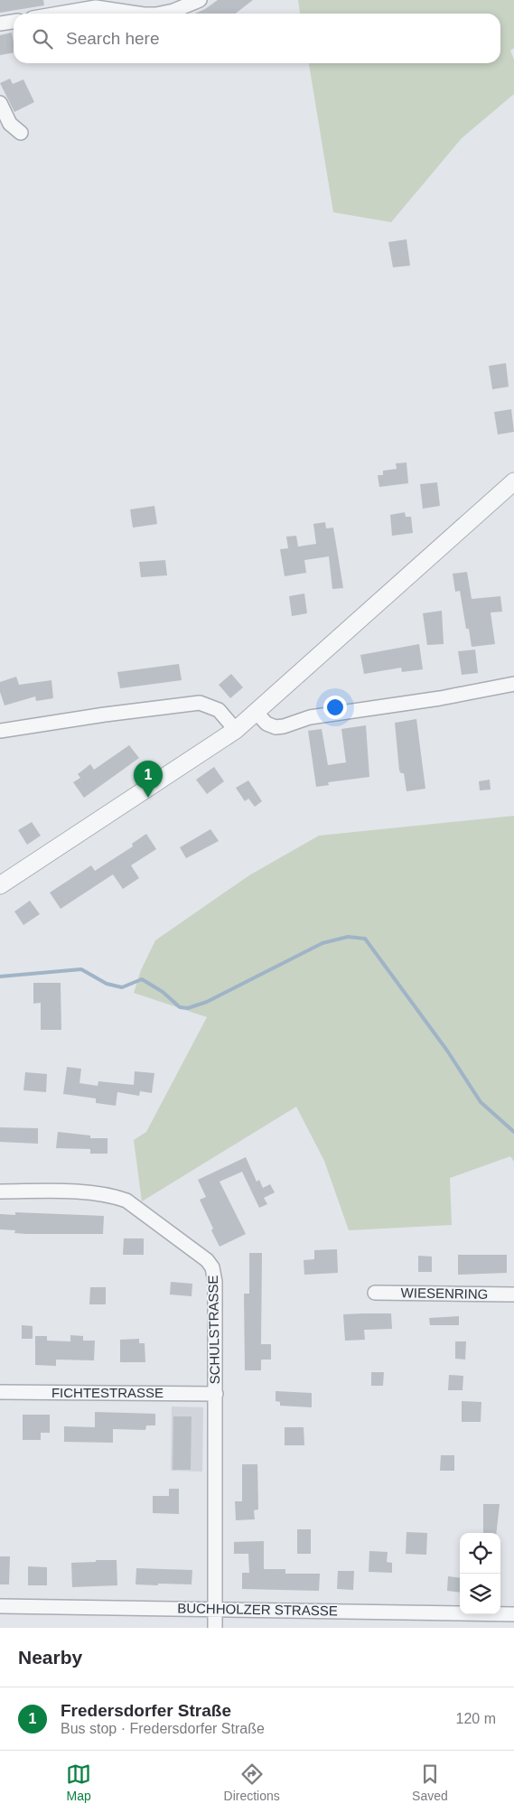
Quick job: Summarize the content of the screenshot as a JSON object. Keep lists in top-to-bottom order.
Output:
{
  "streets": {
    "street": [
      "WIESENRING",
      "SCHULSTRASSE",
      "FICHTESTRASSE",
      "BUCHHOLZER STRASSE"
    ]
  },
  "crossings": [
    ["SCHULSTRASSE", "FICHTESTRASSE"],
    ["SCHULSTRASSE", "BUCHHOLZER STRASSE"]
  ],
  "page": {
    "search": "Search here",
    "pins": "1",
    "heading": "Nearby",
    "list": [
      {
        "mark": "1",
        "name": "Fredersdorfer Straße",
        "note": "Bus stop · Fredersdorfer Straße",
        "value": "120 m"
      }
    ],
    "nav": ["Map", "Directions", "Saved"]
  }
}
